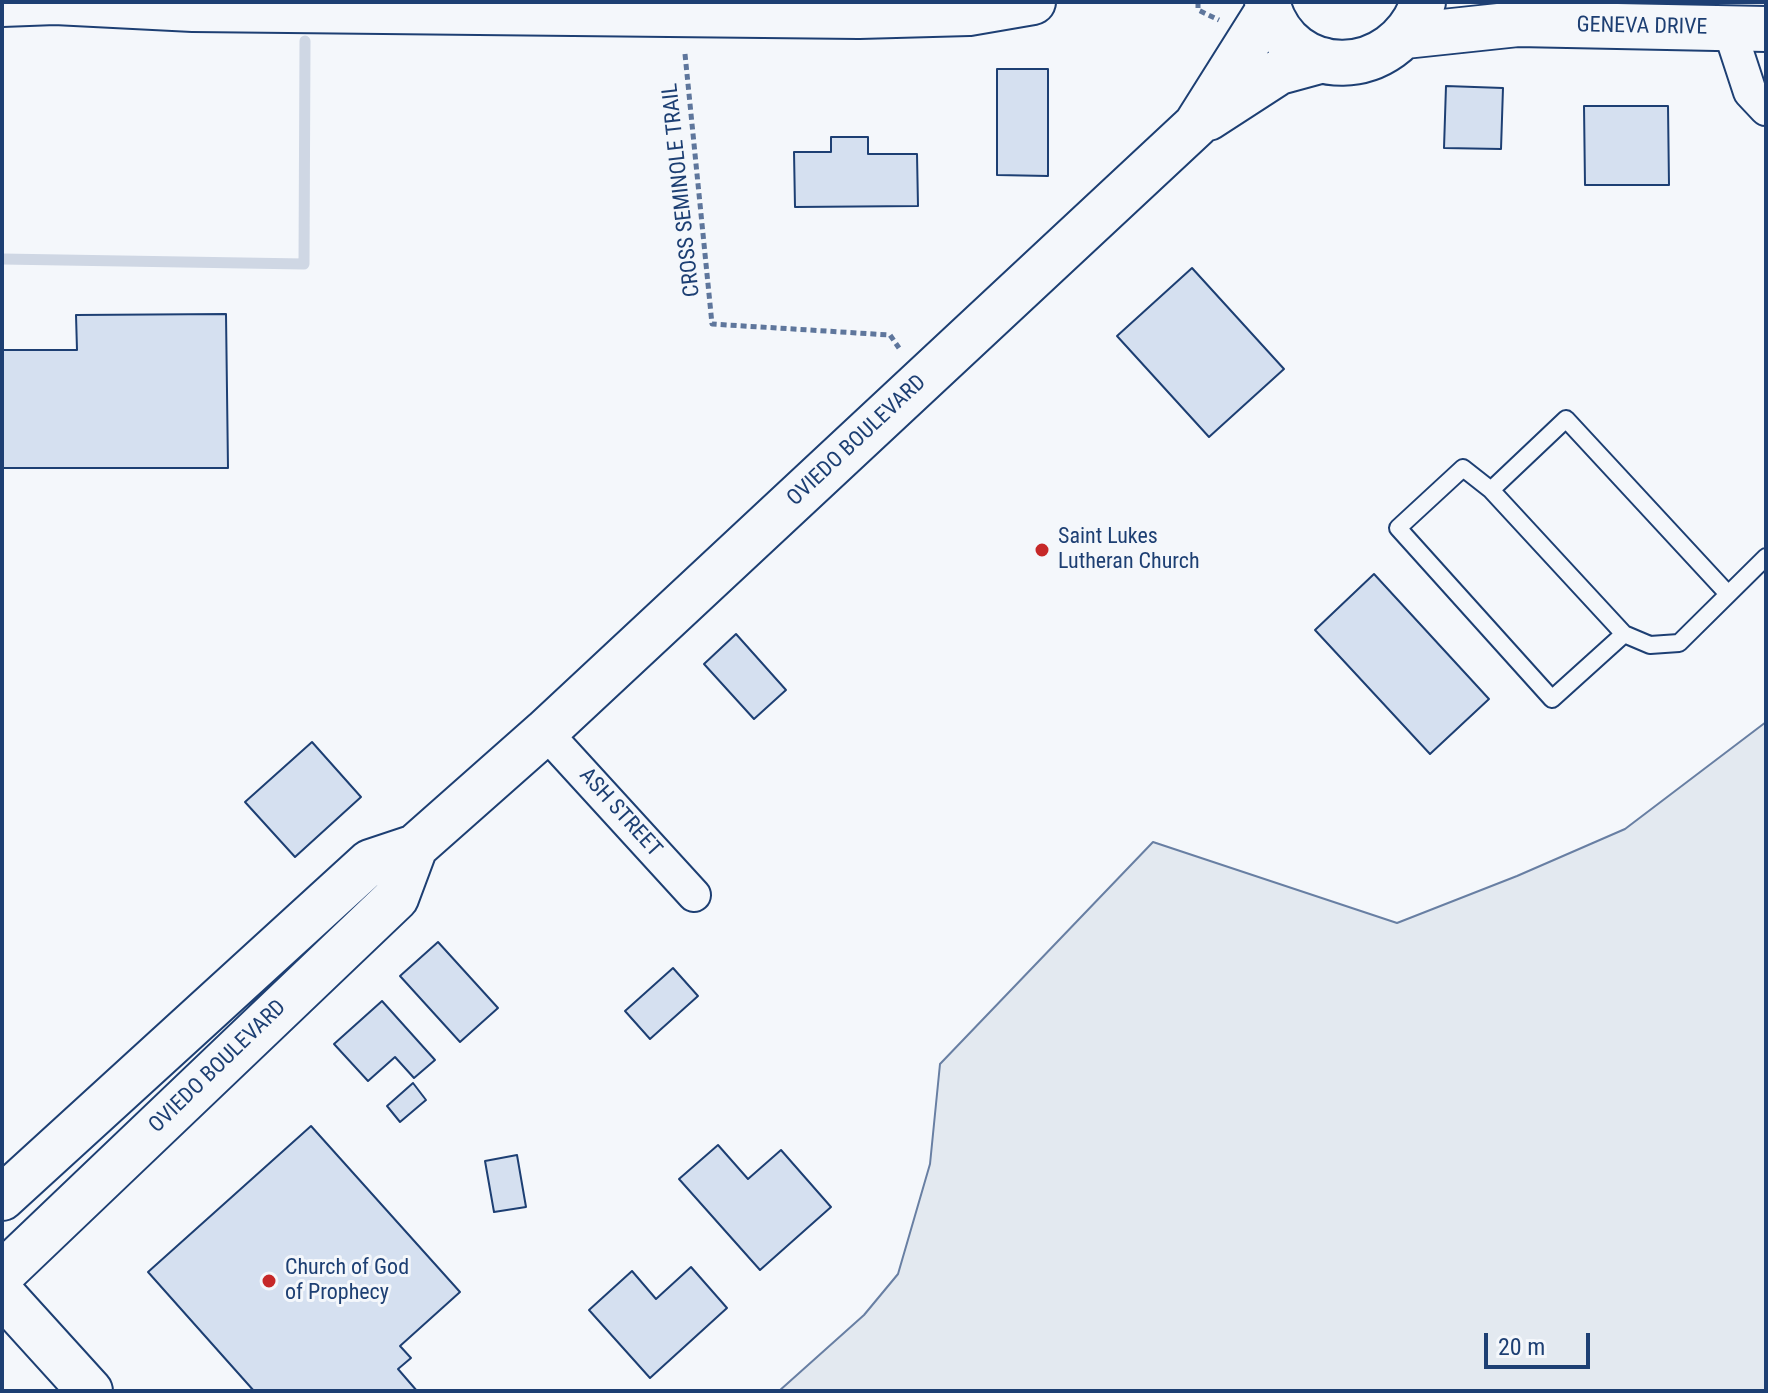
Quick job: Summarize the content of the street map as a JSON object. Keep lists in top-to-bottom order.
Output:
{
  "streets": {
    "main road": ["GENEVA DRIVE", "OVIEDO BOULEVARD"],
    "street": ["ASH STREET"],
    "path": ["CROSS SEMINOLE TRAIL"]
  },
  "crossings": [
    ["OVIEDO BOULEVARD", "ASH STREET"]
  ],
  "places": ["Saint Lukes Lutheran Church", "Church of God of Prophecy"],
  "scale_bar": "20 m"
}
